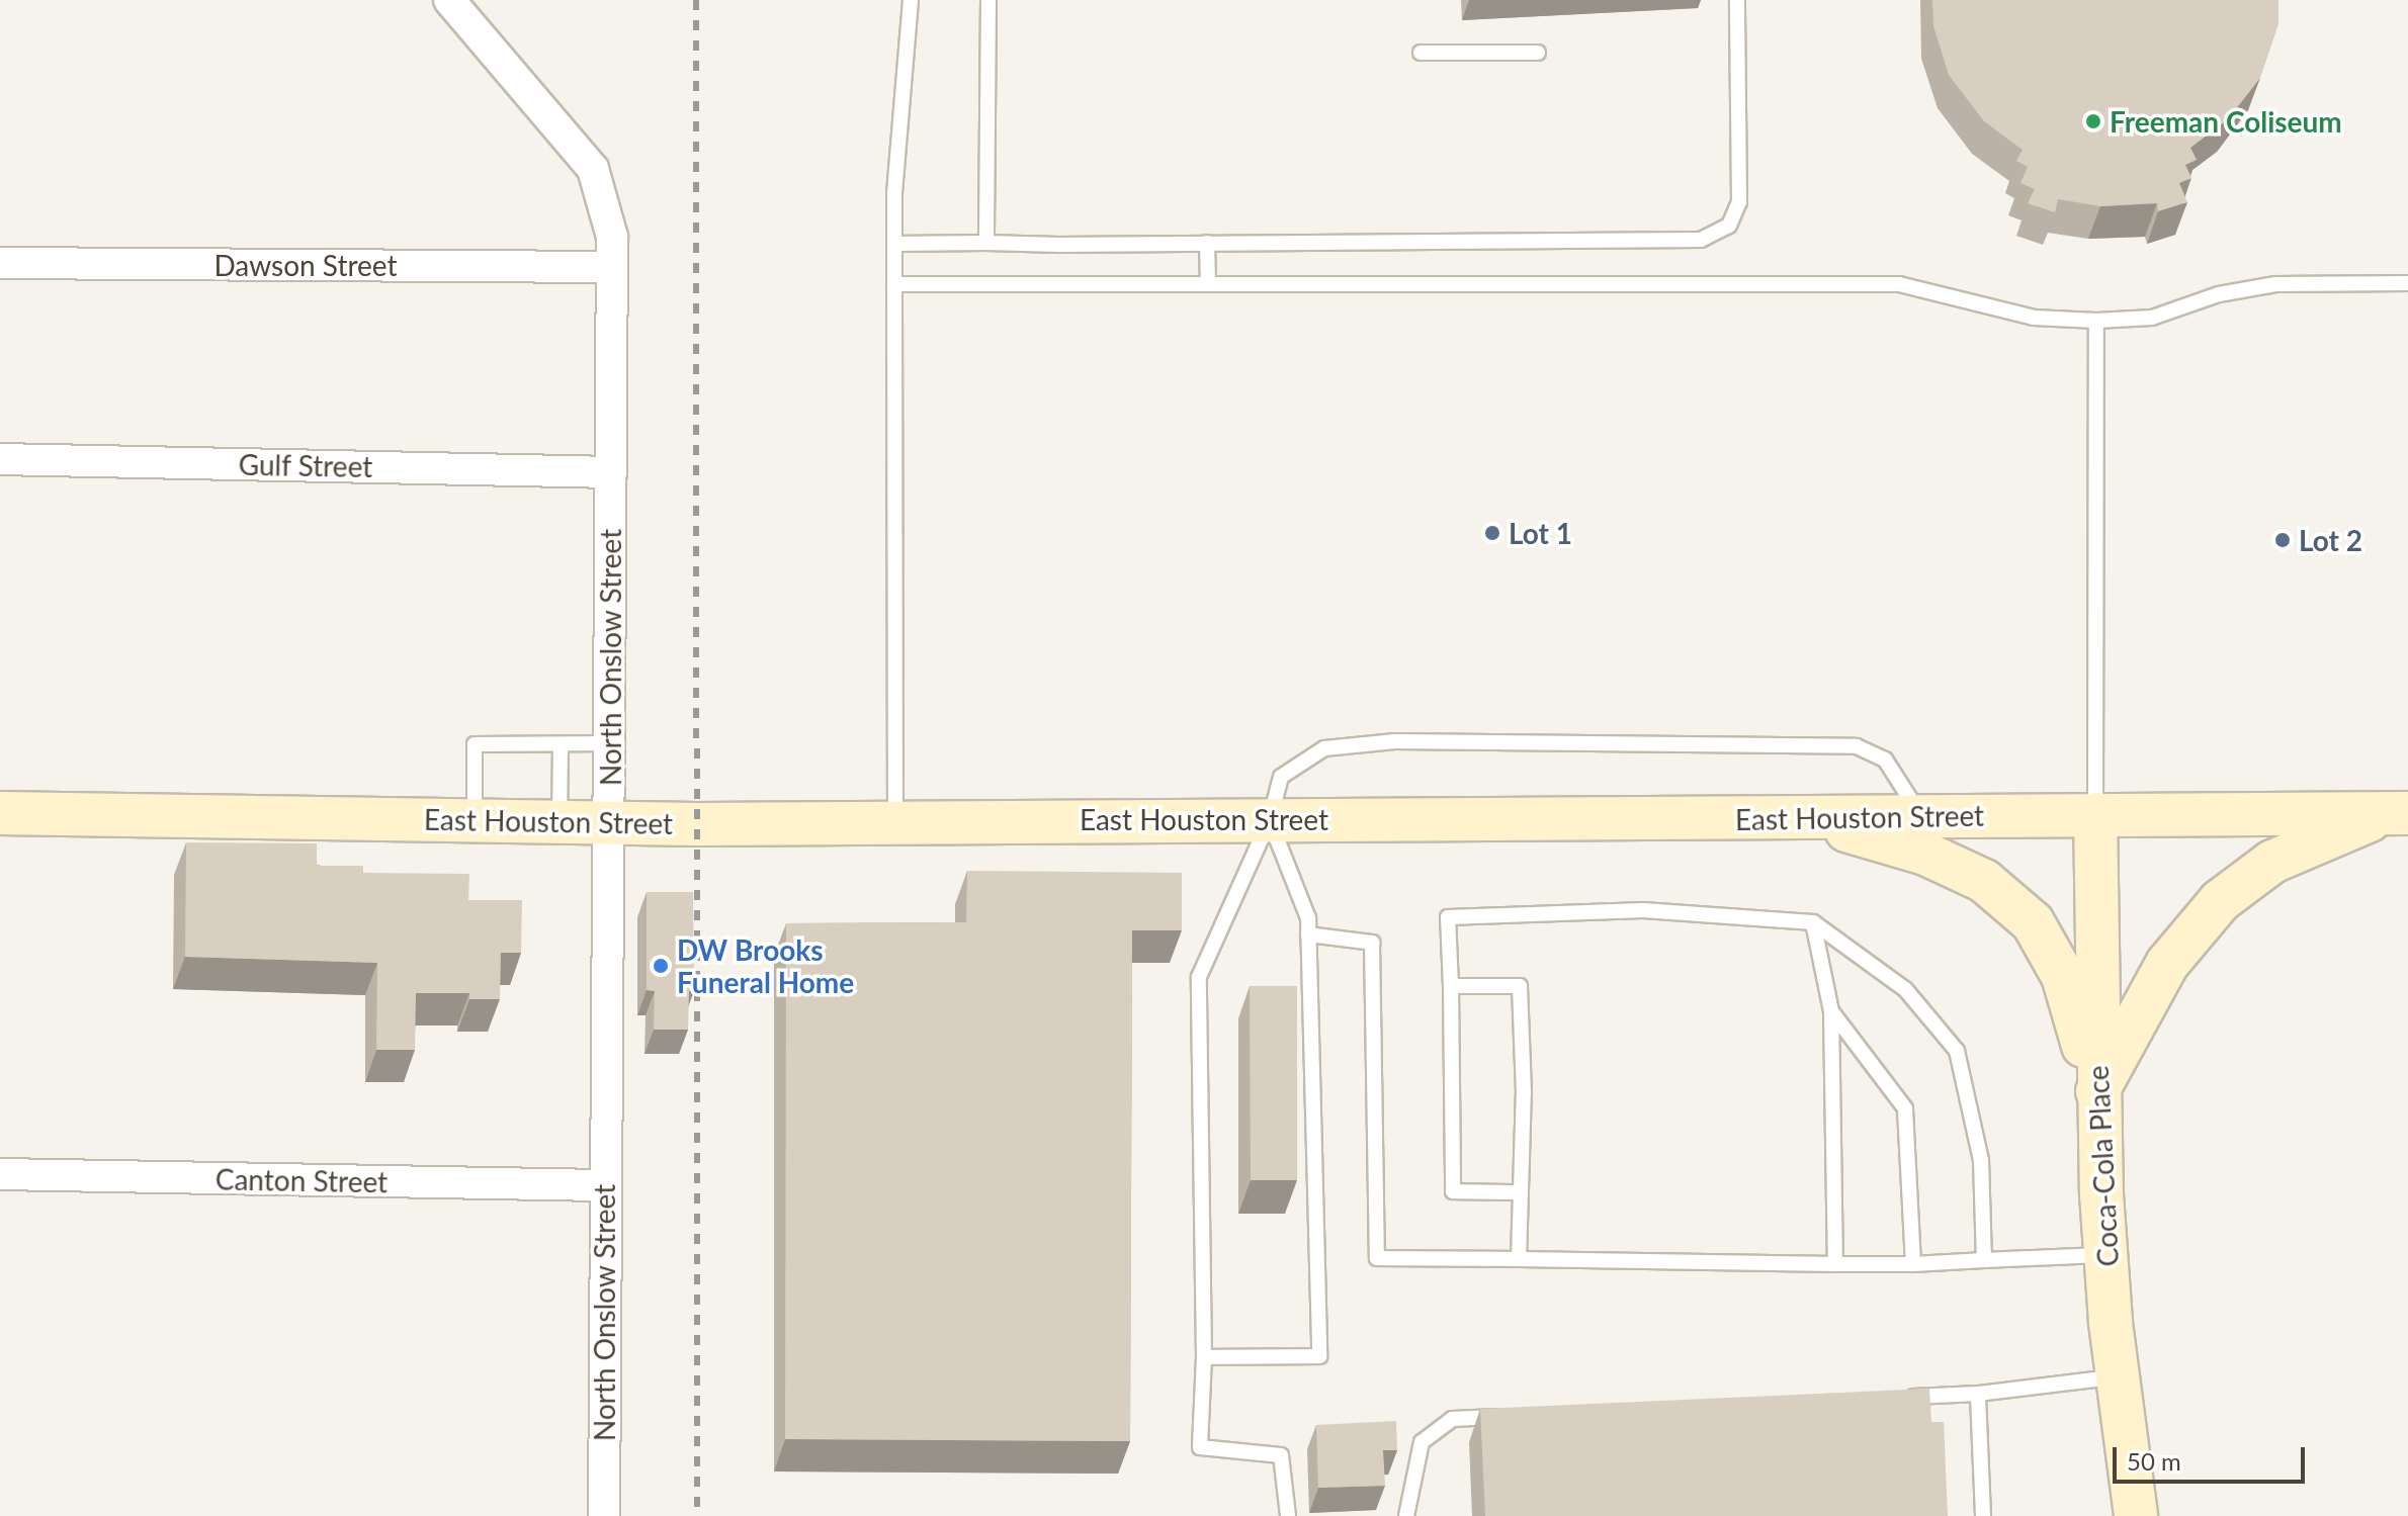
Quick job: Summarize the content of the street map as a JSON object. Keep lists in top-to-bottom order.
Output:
{
  "streets": {
    "main road": ["East Houston Street", "Coca-Cola Place"],
    "street": [
      "Dawson Street",
      "Gulf Street",
      "North Onslow Street",
      "Canton Street"
    ]
  },
  "crossings": [
    ["Dawson Street", "North Onslow Street"],
    ["Gulf Street", "North Onslow Street"],
    ["North Onslow Street", "East Houston Street"],
    ["North Onslow Street", "Canton Street"],
    ["East Houston Street", "Coca-Cola Place"]
  ],
  "places": [
    "Freeman Coliseum",
    "Lot 1",
    "Lot 2",
    "DW Brooks Funeral Home"
  ],
  "scale_bar": "50 m"
}
